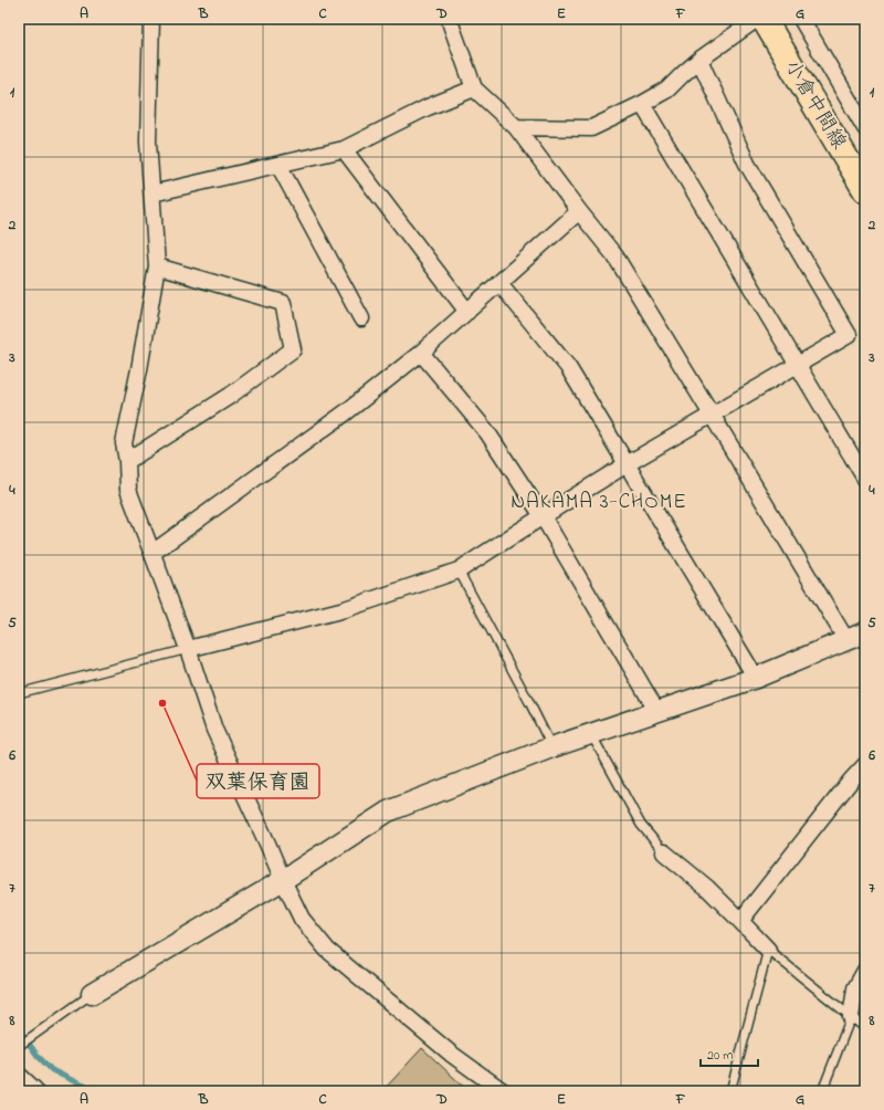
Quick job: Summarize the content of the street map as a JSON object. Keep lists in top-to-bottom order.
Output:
{
  "streets": {
    "main road": ["小倉中間線"]
  },
  "districts": ["NAKAMA 3-CHOME"],
  "places": ["双葉保育園"],
  "scale_bar": "20 m",
  "grid": {
    "columns": [
      "A",
      "B",
      "C",
      "D",
      "E",
      "F",
      "G"
    ],
    "rows": [
      "1",
      "2",
      "3",
      "4",
      "5",
      "6",
      "7",
      "8"
    ]
  }
}
